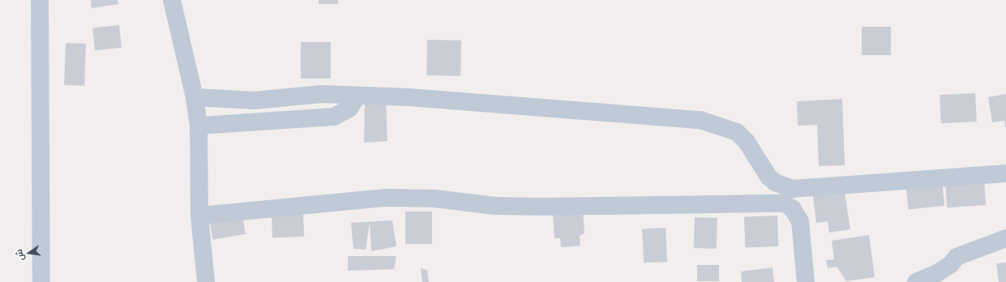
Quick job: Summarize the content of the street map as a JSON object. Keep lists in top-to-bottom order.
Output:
{
  "north": "left"
}
